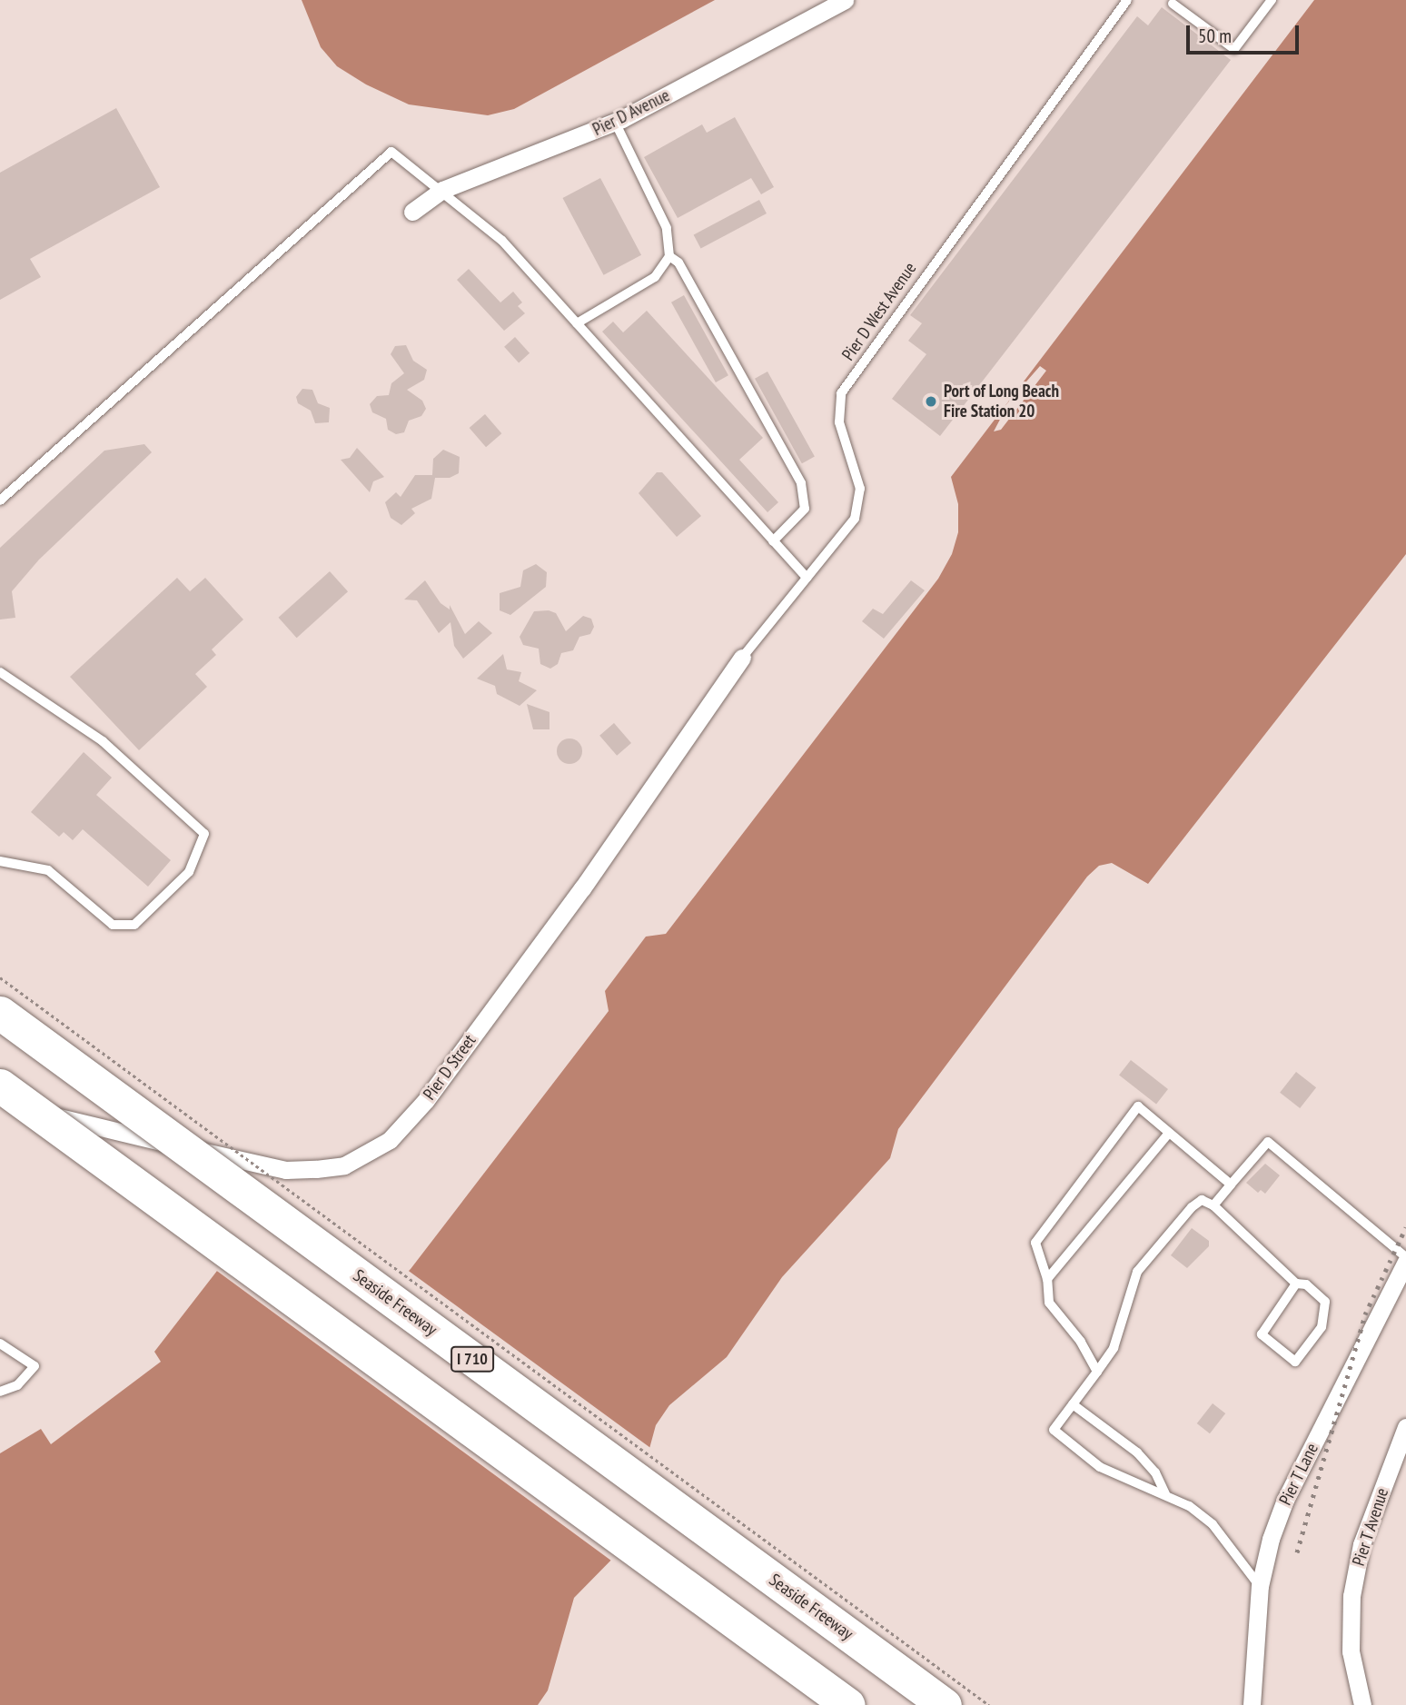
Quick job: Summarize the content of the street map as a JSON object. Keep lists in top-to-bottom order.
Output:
{
  "streets": {
    "highway": ["Seaside Freeway", "I 710"],
    "street": [
      "Pier D Avenue",
      "Pier D Street",
      "Pier T Lane",
      "Pier T Avenue"
    ],
    "lane": ["Pier D West Avenue"]
  },
  "crossings": [
    ["Pier D West Avenue", "Pier D Street"]
  ],
  "places": ["Port of Long Beach Fire Station 20"],
  "scale_bar": "50 m"
}
